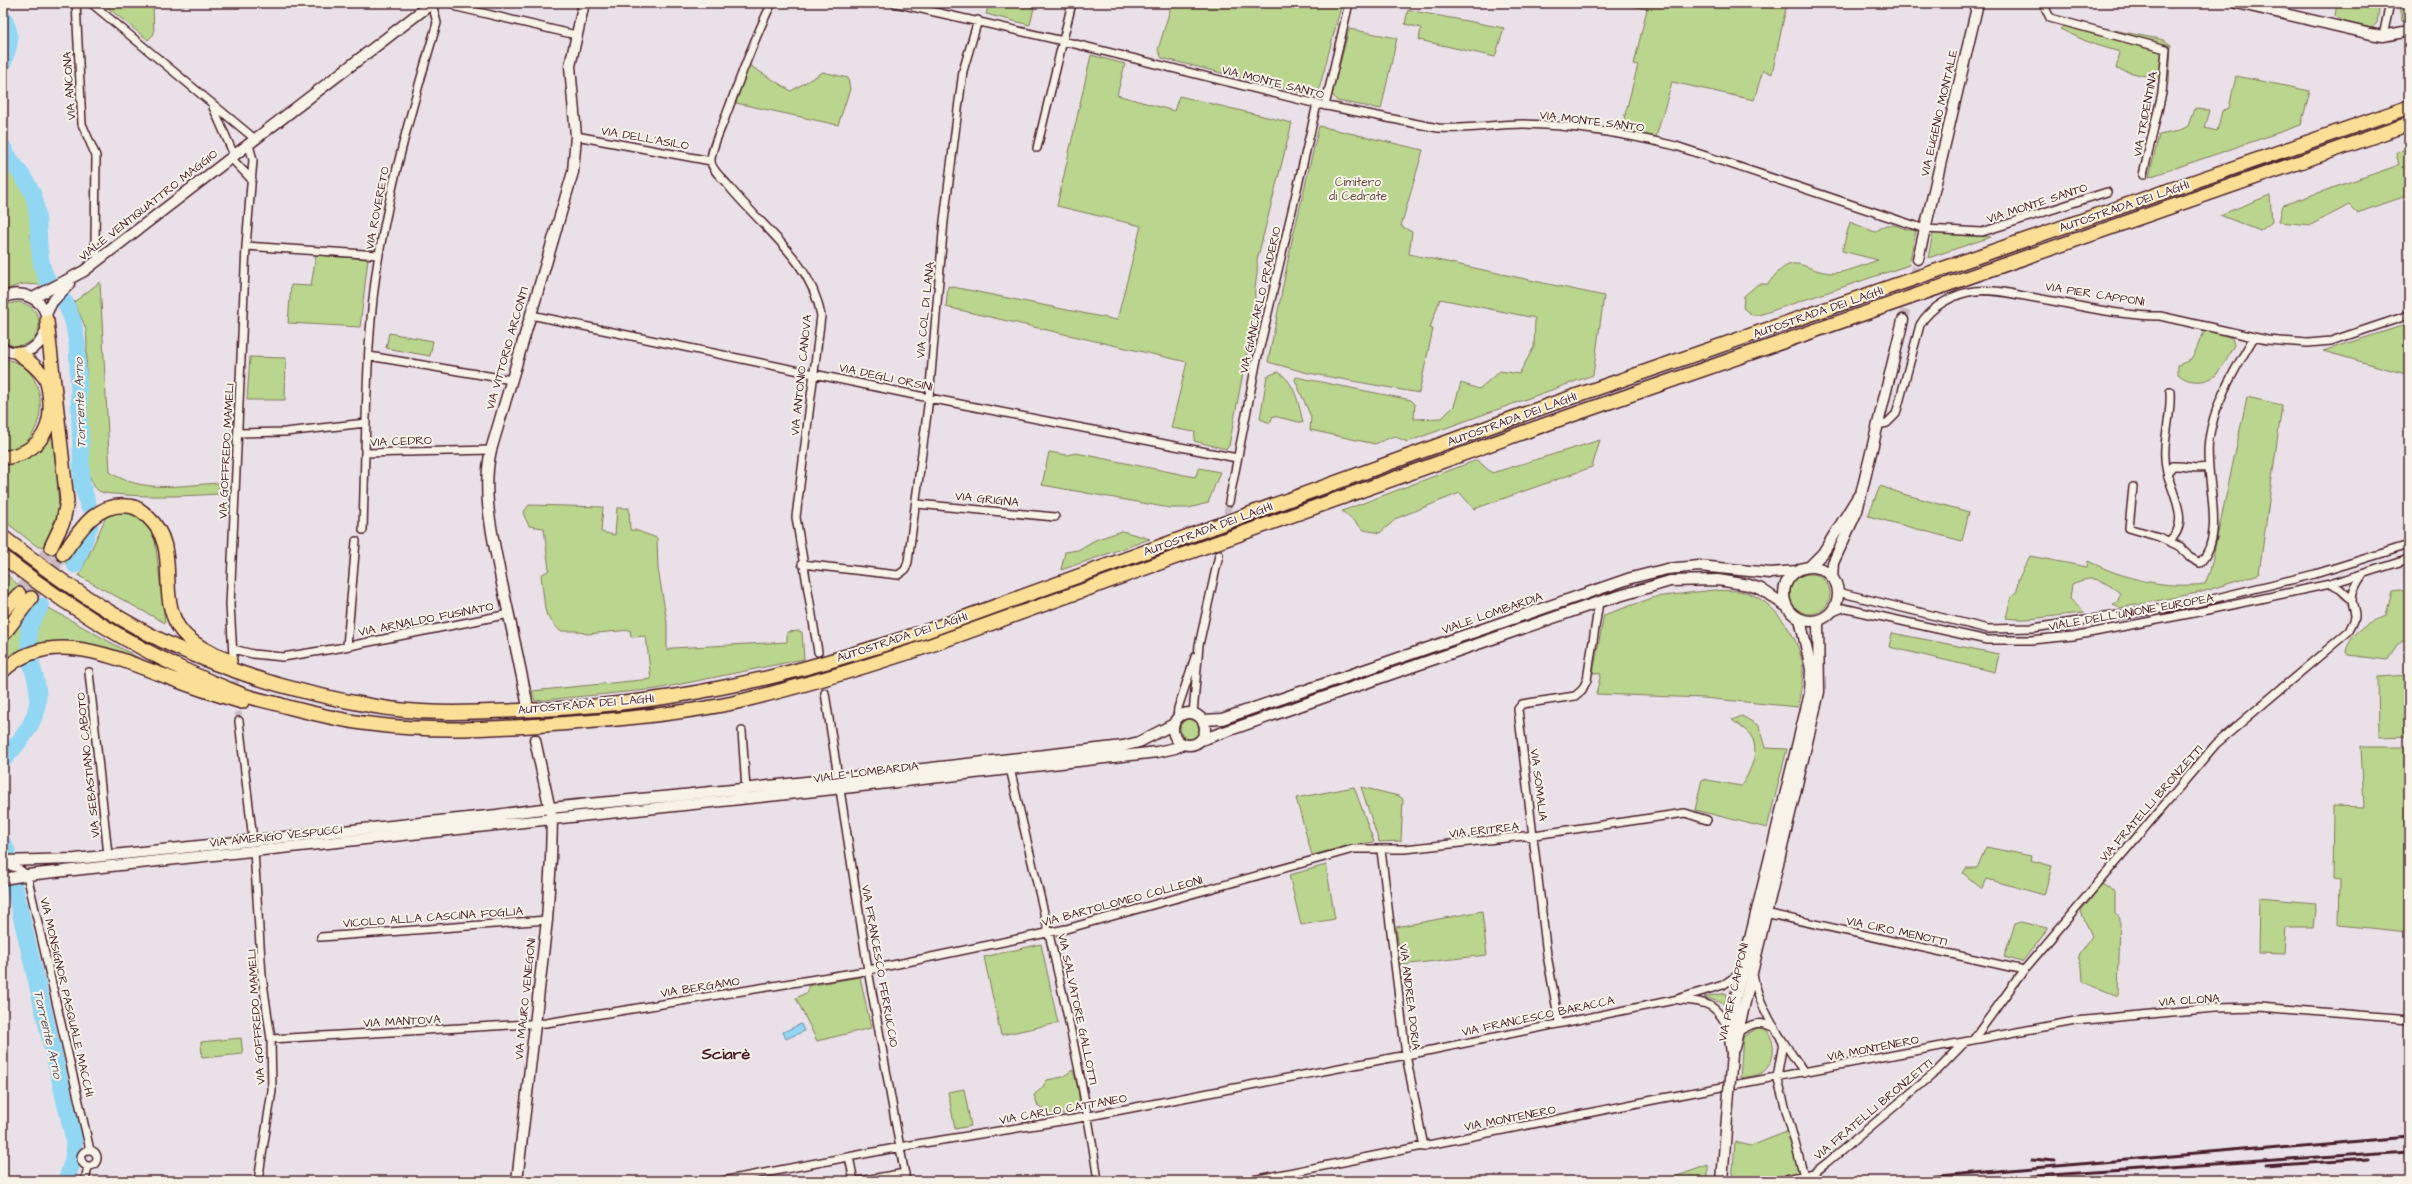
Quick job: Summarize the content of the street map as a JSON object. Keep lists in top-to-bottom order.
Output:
{
  "streets": {
    "highway": ["AUTOSTRADA DEI LAGHI"],
    "main road": [
      "VIA EUGENIO MONTALE",
      "VIALE VENTIQUATTRO MAGGIO",
      "VIA PIER CAPPONI",
      "VIA VITTORIO ARCONTI",
      "VIALE LOMBARDIA",
      "VIA AMERIGO VESPUCCI",
      "VIA MAURO VENEGONI"
    ],
    "street": [
      "VIA MONTE SANTO",
      "VIA ANCONA",
      "VIA TRIDENTINA",
      "VIA DELL'ASILO",
      "VIA ROVERETO",
      "VIA GIANCARLO PRADERIO",
      "VIA COL DI LANA",
      "VIA ANTONIO CANOVA",
      "VIA DEGLI ORSINI",
      "VIA CEDRO",
      "VIA GOFFREDO MAMELI",
      "VIA GRIGNA",
      "VIALE DELL'UNIONE EUROPEA",
      "VIA ARNALDO FUSINATO",
      "VIA SEBASTIANO CABOTO",
      "VIA SOMALIA",
      "VIA FRATELLI BRONZETTI",
      "VIA ERITREA",
      "VIA BARTOLOMEO COLLEONI",
      "VICOLO ALLA CASCINA FOGLIA",
      "VIA CIRO MENOTTI",
      "VIA FRANCESCO FERRUCCIO",
      "VIA BERGAMO",
      "VIA MONSIGNOR PASQUALE MACCHI",
      "VIA ANDREA DORIA",
      "VIA OLONA",
      "VIA SALVATORE GALLOTTI",
      "VIA FRANCESCO BARACCA",
      "VIA MANTOVA",
      "VIA MONTENERO",
      "VIA CARLO CATTANEO"
    ]
  },
  "crossings": [
    ["VIA MONTE SANTO", "VIA EUGENIO MONTALE"],
    ["VIA MONTE SANTO", "VIA GIANCARLO PRADERIO"],
    ["VIA MONTE SANTO", "VIA COL DI LANA"],
    ["VIA ANCONA", "VIALE VENTIQUATTRO MAGGIO"],
    ["VIA DELL'ASILO", "VIA VITTORIO ARCONTI"],
    ["VIA DELL'ASILO", "VIA ANTONIO CANOVA"],
    ["VIALE VENTIQUATTRO MAGGIO", "VIA GOFFREDO MAMELI"],
    ["VIA ROVERETO", "VIA CEDRO"],
    ["VIA PIER CAPPONI", "VIALE DELL'UNIONE EUROPEA"],
    ["VIA PIER CAPPONI", "VIALE LOMBARDIA"],
    ["VIA PIER CAPPONI", "VIA CIRO MENOTTI"],
    ["VIA PIER CAPPONI", "VIA FRANCESCO BARACCA"],
    ["VIA GIANCARLO PRADERIO", "VIA DEGLI ORSINI"],
    ["VIA COL DI LANA", "VIA ANTONIO CANOVA"],
    ["VIA COL DI LANA", "VIA DEGLI ORSINI"],
    ["VIA COL DI LANA", "VIA GRIGNA"],
    ["VIA VITTORIO ARCONTI", "VIA DEGLI ORSINI"],
    ["VIA VITTORIO ARCONTI", "VIA CEDRO"],
    ["VIA VITTORIO ARCONTI", "VIA ARNALDO FUSINATO"],
    ["VIA ANTONIO CANOVA", "VIA DEGLI ORSINI"],
    ["VIA GOFFREDO MAMELI", "VIA ARNALDO FUSINATO"],
    ["VIA GOFFREDO MAMELI", "VIA AMERIGO VESPUCCI"],
    ["VIA GOFFREDO MAMELI", "VIA MANTOVA"],
    ["VIALE DELL'UNIONE EUROPEA", "VIALE LOMBARDIA"],
    ["VIALE DELL'UNIONE EUROPEA", "VIA FRATELLI BRONZETTI"],
    ["VIALE LOMBARDIA", "VIA SOMALIA"],
    ["VIALE LOMBARDIA", "VIA AMERIGO VESPUCCI"],
    ["VIALE LOMBARDIA", "VIA FRANCESCO FERRUCCIO"],
    ["VIALE LOMBARDIA", "VIA MAURO VENEGONI"],
    ["VIALE LOMBARDIA", "VIA SALVATORE GALLOTTI"],
    ["VIA SEBASTIANO CABOTO", "VIA AMERIGO VESPUCCI"],
    ["VIA SOMALIA", "VIA ERITREA"],
    ["VIA SOMALIA", "VIA FRANCESCO BARACCA"],
    ["VIA FRATELLI BRONZETTI", "VIA CIRO MENOTTI"],
    ["VIA FRATELLI BRONZETTI", "VIA OLONA"],
    ["VIA FRATELLI BRONZETTI", "VIA MONTENERO"],
    ["VIA ERITREA", "VIA BARTOLOMEO COLLEONI"],
    ["VIA ERITREA", "VIA ANDREA DORIA"],
    ["VIA AMERIGO VESPUCCI", "VIA MONSIGNOR PASQUALE MACCHI"],
    ["VIA AMERIGO VESPUCCI", "VIA MAURO VENEGONI"],
    ["VIA BARTOLOMEO COLLEONI", "VIA FRANCESCO FERRUCCIO"],
    ["VIA BARTOLOMEO COLLEONI", "VIA BERGAMO"],
    ["VIA BARTOLOMEO COLLEONI", "VIA ANDREA DORIA"],
    ["VIA BARTOLOMEO COLLEONI", "VIA SALVATORE GALLOTTI"],
    ["VICOLO ALLA CASCINA FOGLIA", "VIA MAURO VENEGONI"],
    ["VIA FRANCESCO FERRUCCIO", "VIA BERGAMO"],
    ["VIA FRANCESCO FERRUCCIO", "VIA CARLO CATTANEO"],
    ["VIA BERGAMO", "VIA MAURO VENEGONI"],
    ["VIA BERGAMO", "VIA MANTOVA"],
    ["VIA ANDREA DORIA", "VIA FRANCESCO BARACCA"],
    ["VIA ANDREA DORIA", "VIA MONTENERO"],
    ["VIA ANDREA DORIA", "VIA CARLO CATTANEO"],
    ["VIA MAURO VENEGONI", "VIA MANTOVA"],
    ["VIA OLONA", "VIA MONTENERO"],
    ["VIA SALVATORE GALLOTTI", "VIA CARLO CATTANEO"],
    ["VIA FRANCESCO BARACCA", "VIA CARLO CATTANEO"]
  ],
  "districts": ["Sciarè"],
  "water": ["Torrente Arno"],
  "parks": ["Cimitero di Cedrate"]
}
